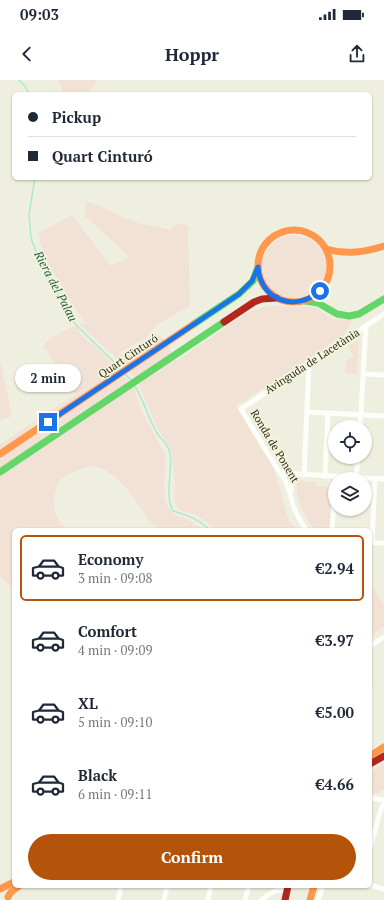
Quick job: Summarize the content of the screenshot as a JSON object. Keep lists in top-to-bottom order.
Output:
{
  "streets": {
    "main road": ["Quart Cinturó"],
    "street": ["Avinguda de Lacetània", "Ronda de Ponent"]
  },
  "crossings": [
    ["Avinguda de Lacetània", "Ronda de Ponent"]
  ],
  "water": ["Riera del Palau"],
  "page": {
    "status": "09:03",
    "header": "Hoppr",
    "banner": ["Pickup", "Quart Cinturó"],
    "bubble": "2 min",
    "list": [
      {
        "name": "Economy",
        "note": "3 min · 09:08",
        "value": "€2.94"
      },
      {
        "name": "Comfort",
        "note": "4 min · 09:09",
        "value": "€3.97"
      },
      {
        "name": "XL",
        "note": "5 min · 09:10",
        "value": "€5.00"
      },
      {
        "name": "Black",
        "note": "6 min · 09:11",
        "value": "€4.66"
      }
    ],
    "buttons": "Confirm"
  }
}
